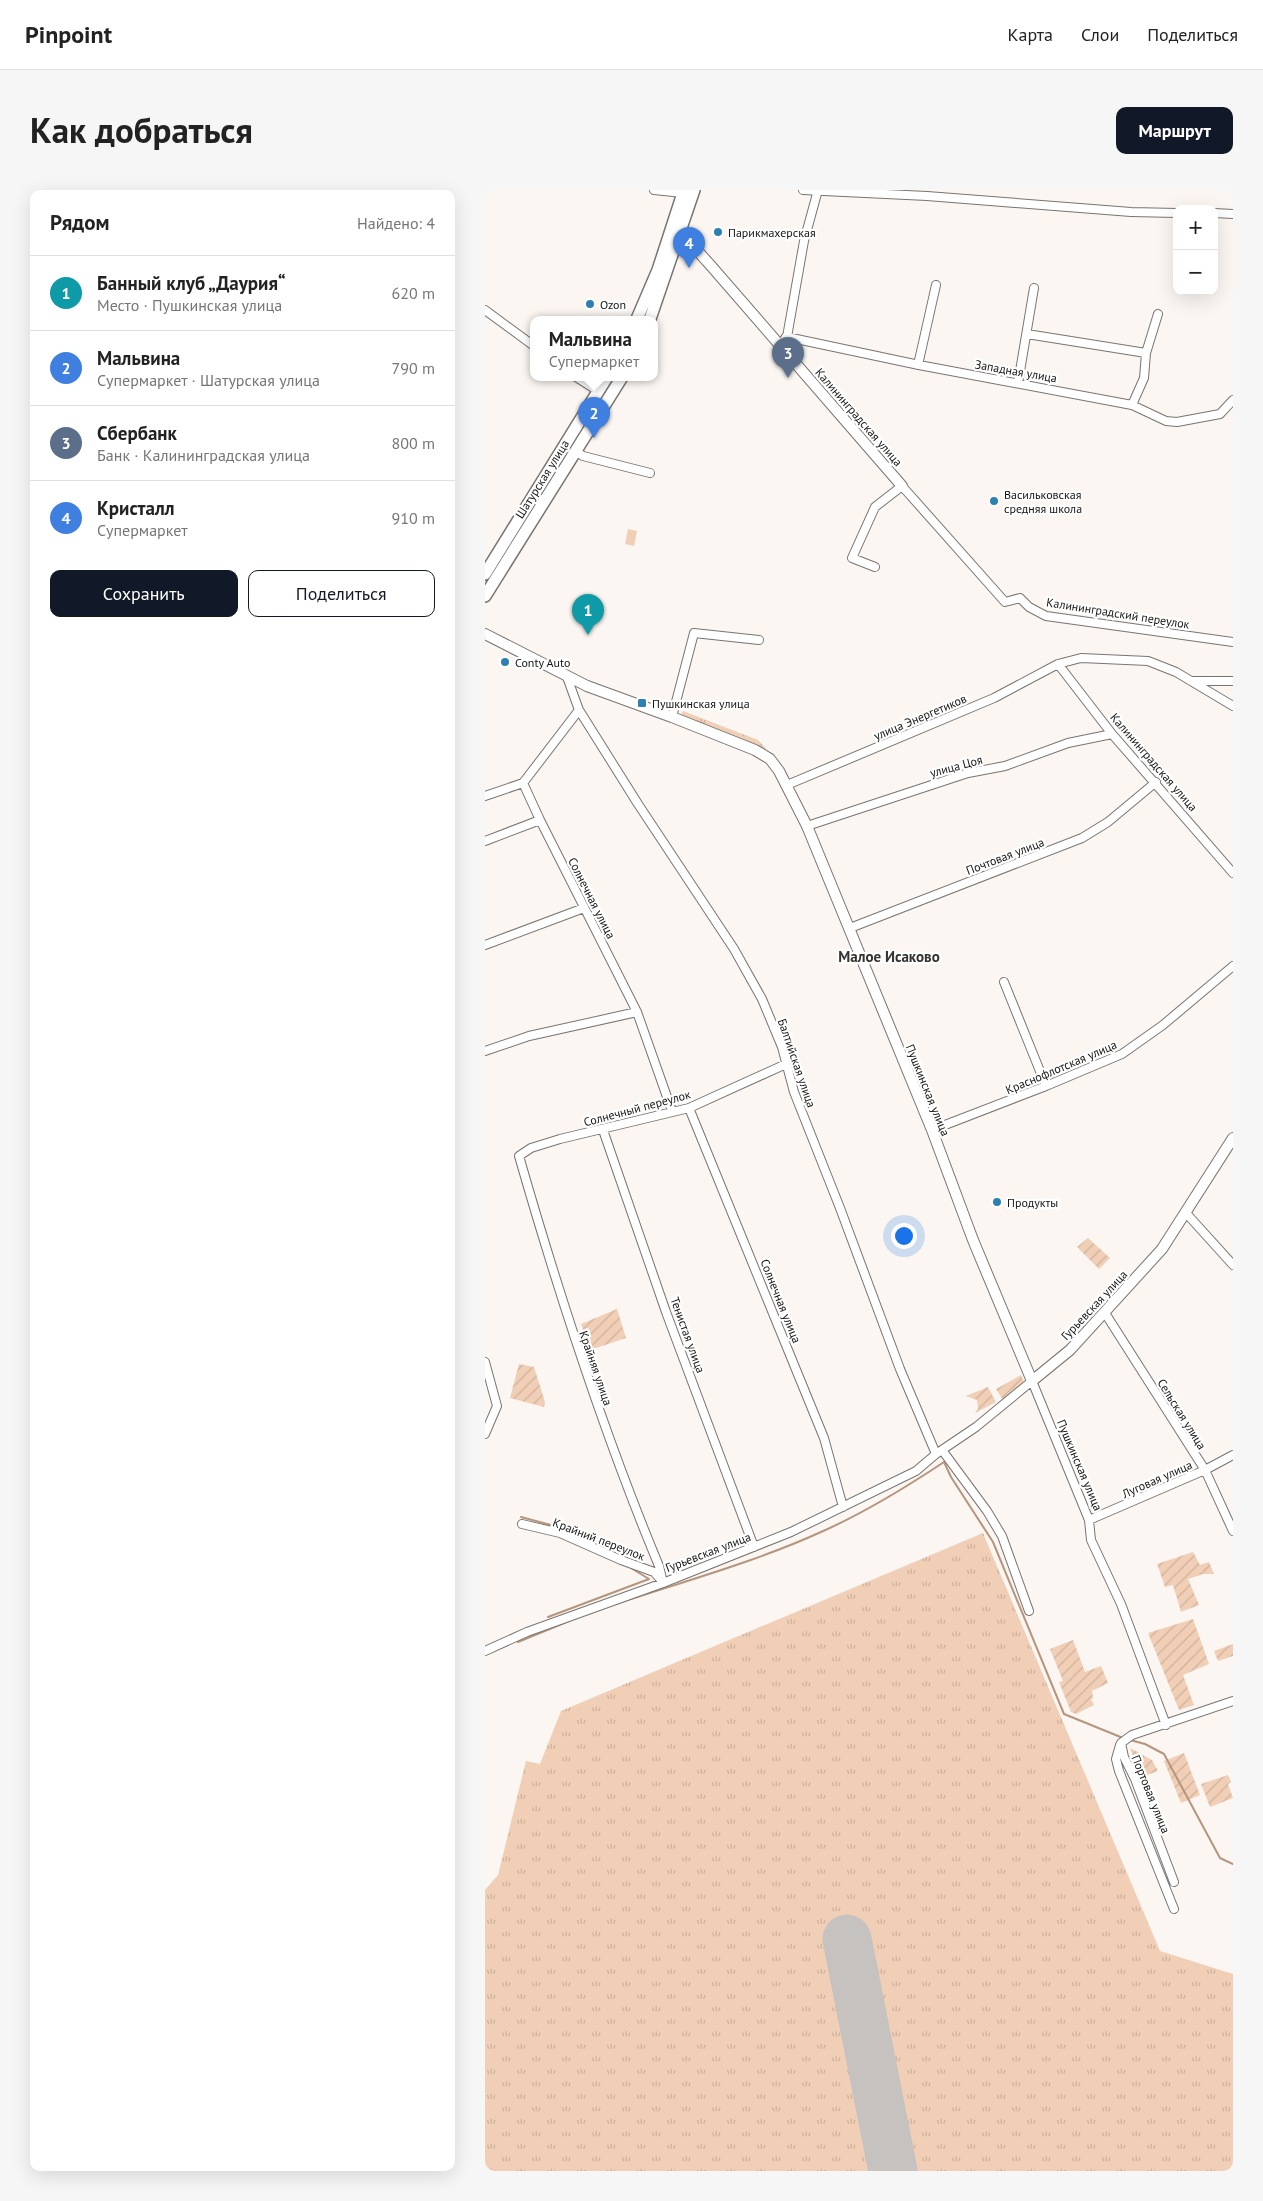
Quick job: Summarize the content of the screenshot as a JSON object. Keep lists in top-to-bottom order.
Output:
{
  "streets": {
    "main road": ["Шатурская улица"],
    "street": [
      "Западная улица",
      "Калининградская улица",
      "Калининградский переулок",
      "улица Энергетиков",
      "улица Цоя",
      "Почтовая улица",
      "Солнечная улица",
      "Балтийская улица",
      "Краснофлотская улица",
      "Пушкинская улица",
      "Солнечный переулок",
      "Гурьевская улица",
      "Тенистая улица",
      "Крайняя улица",
      "Сельская улица",
      "Луговая улица",
      "Крайний переулок",
      "Портовая улица"
    ]
  },
  "crossings": [
    ["Калининградская улица", "Калининградский переулок"],
    ["Калининградская улица", "улица Энергетиков"],
    ["Калининградская улица", "улица Цоя"],
    ["Калининградская улица", "Почтовая улица"],
    ["улица Энергетиков", "Пушкинская улица"],
    ["улица Цоя", "Пушкинская улица"],
    ["Почтовая улица", "Пушкинская улица"],
    ["Солнечная улица", "Солнечный переулок"],
    ["Солнечная улица", "Гурьевская улица"],
    ["Балтийская улица", "Пушкинская улица"],
    ["Балтийская улица", "Солнечный переулок"],
    ["Балтийская улица", "Гурьевская улица"],
    ["Краснофлотская улица", "Пушкинская улица"],
    ["Пушкинская улица", "Гурьевская улица"],
    ["Пушкинская улица", "Луговая улица"],
    ["Солнечный переулок", "Тенистая улица"],
    ["Солнечный переулок", "Крайняя улица"],
    ["Гурьевская улица", "Тенистая улица"],
    ["Гурьевская улица", "Крайняя улица"],
    ["Гурьевская улица", "Сельская улица"],
    ["Гурьевская улица", "Крайний переулок"],
    ["Крайняя улица", "Крайний переулок"],
    ["Сельская улица", "Луговая улица"]
  ],
  "districts": ["Малое Исаково"],
  "places": {
    "other": [
      "Парикмахерская",
      "Ozon",
      "Васильковская средняя школа",
      "Conty Auto",
      "Продукты"
    ],
    "transit": ["Пушкинская улица"]
  },
  "page": {
    "header": "Pinpoint",
    "nav": ["Карта", "Слои", "Поделиться"],
    "title": "Как добраться",
    "buttons": [
      "Маршрут",
      ["Сохранить", "Поделиться"]
    ],
    "heading": ["Рядом", "Найдено: 4"],
    "map_buttons": ["+", "−"],
    "pins": [
      "4",
      "3",
      "2",
      "1"
    ],
    "list": [
      {
        "mark": "1",
        "name": "Банный клуб „Даурия“",
        "note": "Место · Пушкинская улица",
        "value": "620 m"
      },
      {
        "mark": "2",
        "name": "Мальвина",
        "note": "Супермаркет · Шатурская улица",
        "value": "790 m"
      },
      {
        "mark": "3",
        "name": "Сбербанк",
        "note": "Банк · Калининградская улица",
        "value": "800 m"
      },
      {
        "mark": "4",
        "name": "Кристалл",
        "note": "Супермаркет",
        "value": "910 m"
      }
    ],
    "popup": ["Мальвина", "Супермаркет"]
  }
}
